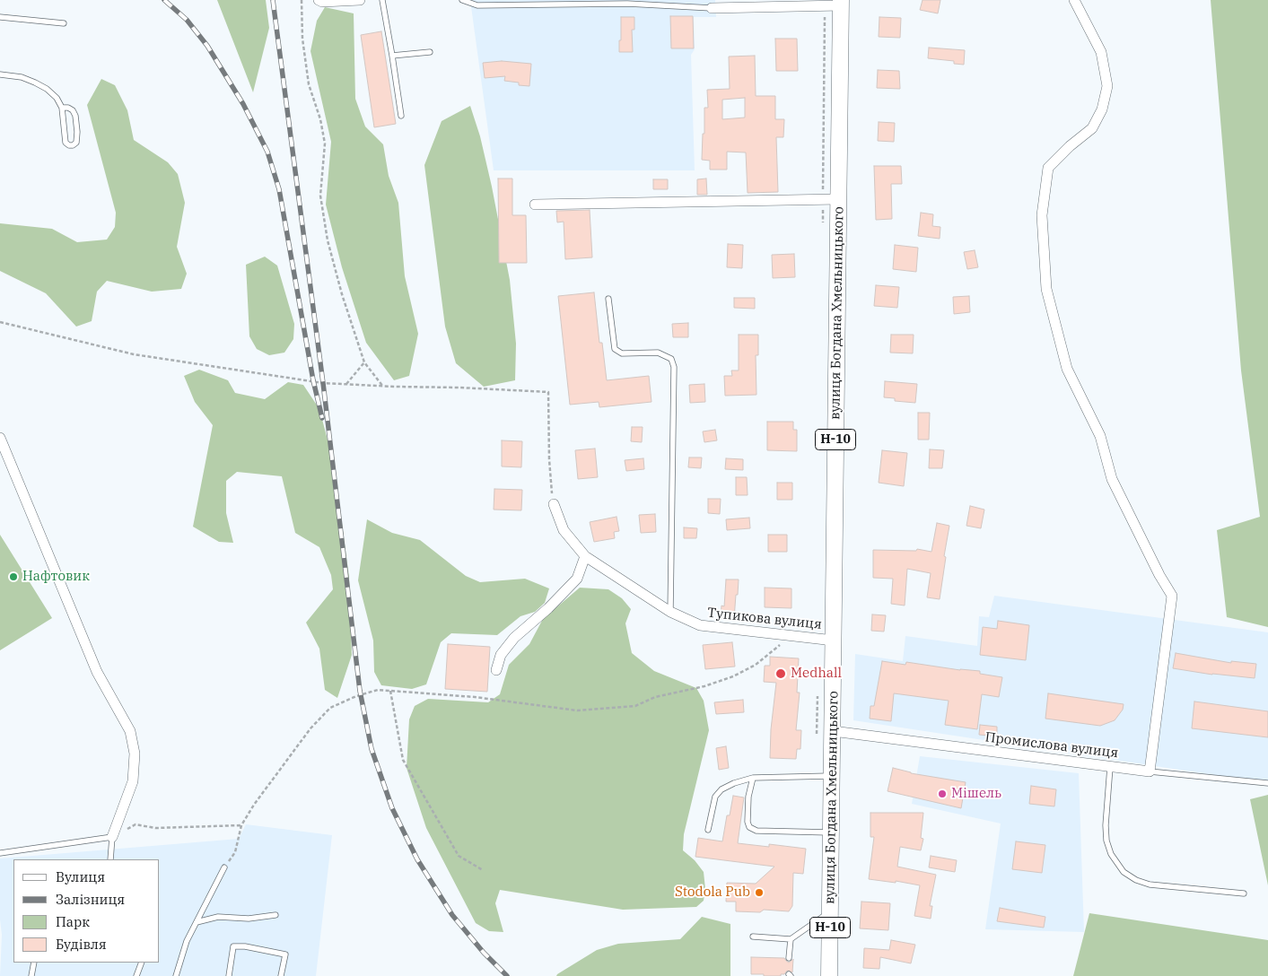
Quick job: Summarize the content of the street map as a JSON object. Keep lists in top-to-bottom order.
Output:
{
  "streets": {
    "main road": ["вулиця Богдана Хмельницького", "Н-10"],
    "street": ["Тупикова вулиця", "Промислова вулиця"]
  },
  "crossings": [
    ["вулиця Богдана Хмельницького", "Тупикова вулиця"],
    ["вулиця Богдана Хмельницького", "Промислова вулиця"]
  ],
  "places": [
    "Нафтовик",
    "Medhall",
    "Мішель",
    "Stodola Pub"
  ],
  "legend": [
    "Вулиця",
    "Залізниця",
    "Парк",
    "Будівля"
  ]
}
